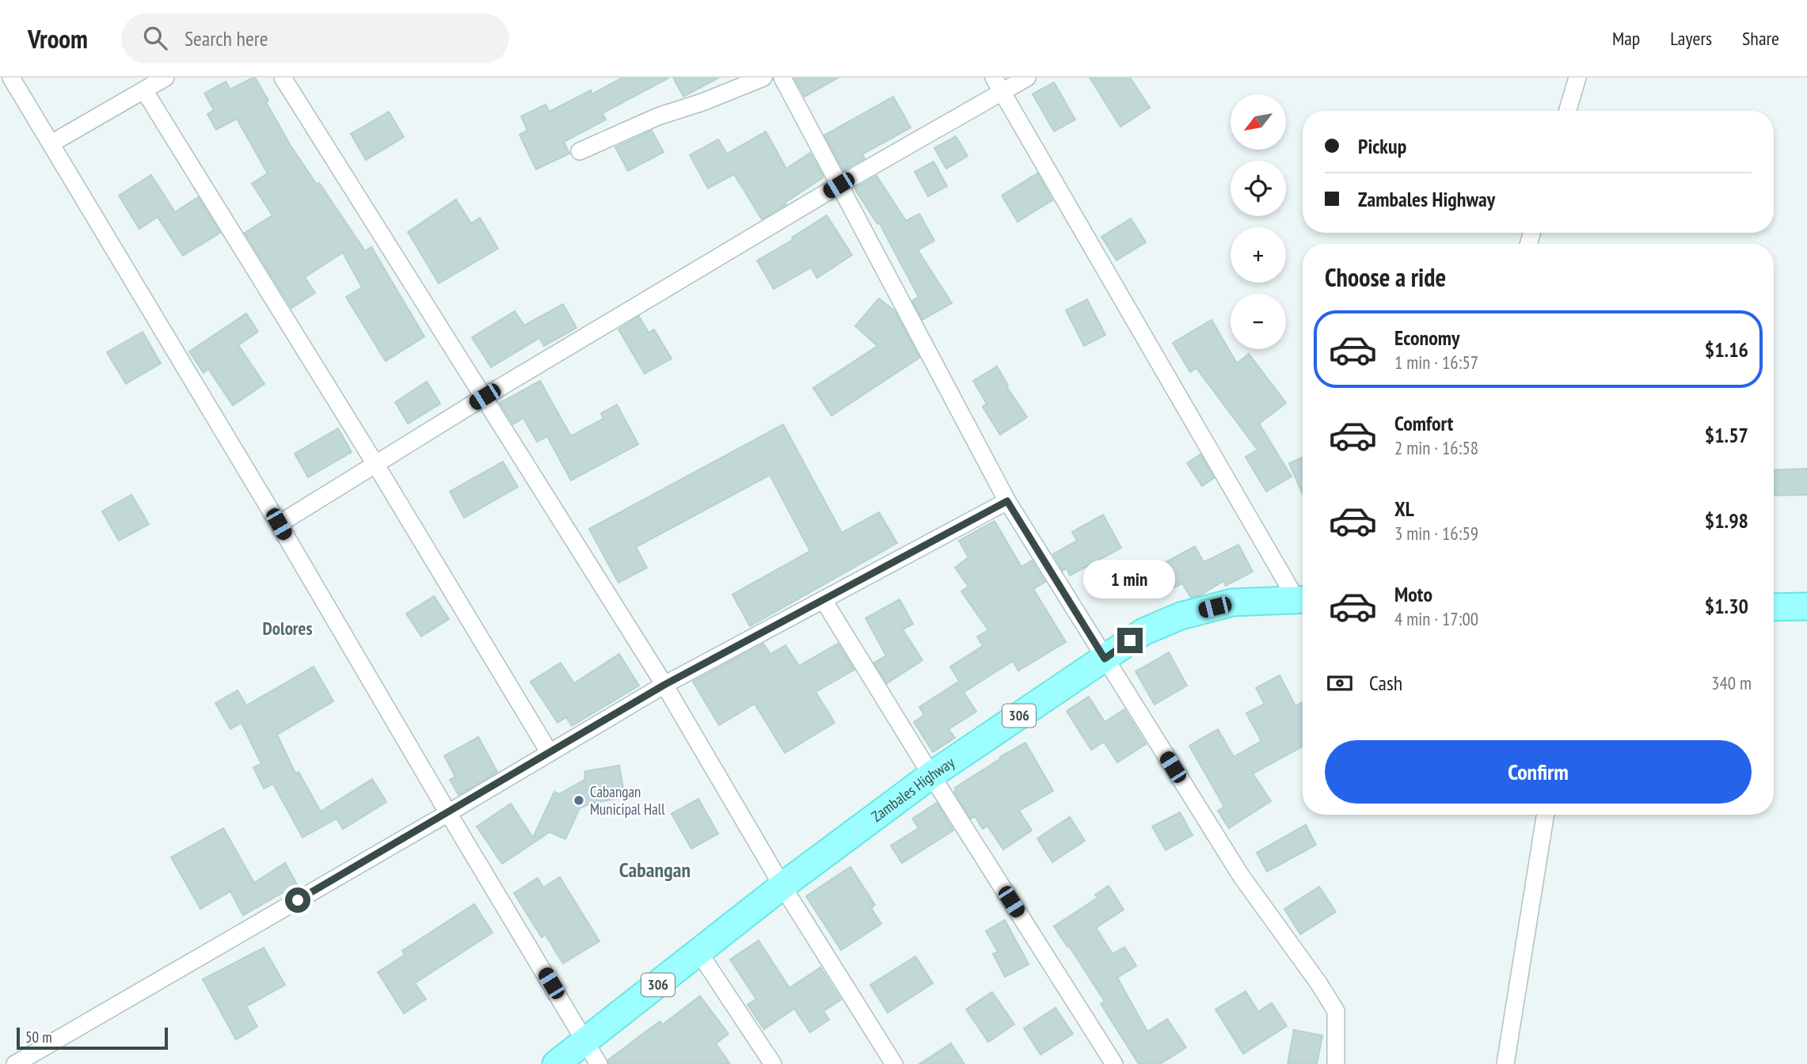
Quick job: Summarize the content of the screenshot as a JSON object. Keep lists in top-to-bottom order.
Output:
{
  "streets": {
    "main road": ["306", "Zambales Highway"]
  },
  "districts": ["Dolores", "Cabangan"],
  "places": ["Cabangan Municipal Hall"],
  "scale_bar": "50 m",
  "north": "bottom left",
  "page": {
    "header": "Vroom",
    "search": "Search here",
    "nav": ["Map", "Layers", "Share"],
    "map_buttons": ["+", "−"],
    "banner": ["Pickup", "Zambales Highway"],
    "heading": "Choose a ride",
    "list": [
      {
        "name": "Economy",
        "note": "1 min · 16:57",
        "value": "$1.16"
      },
      {
        "name": "Comfort",
        "note": "2 min · 16:58",
        "value": "$1.57"
      },
      {
        "name": "XL",
        "note": "3 min · 16:59",
        "value": "$1.98"
      },
      {
        "name": "Moto",
        "note": "4 min · 17:00",
        "value": "$1.30"
      }
    ],
    "bubble": "1 min",
    "pay": ["Cash", "340 m"],
    "buttons": "Confirm",
    "scale": "50 m"
  }
}
